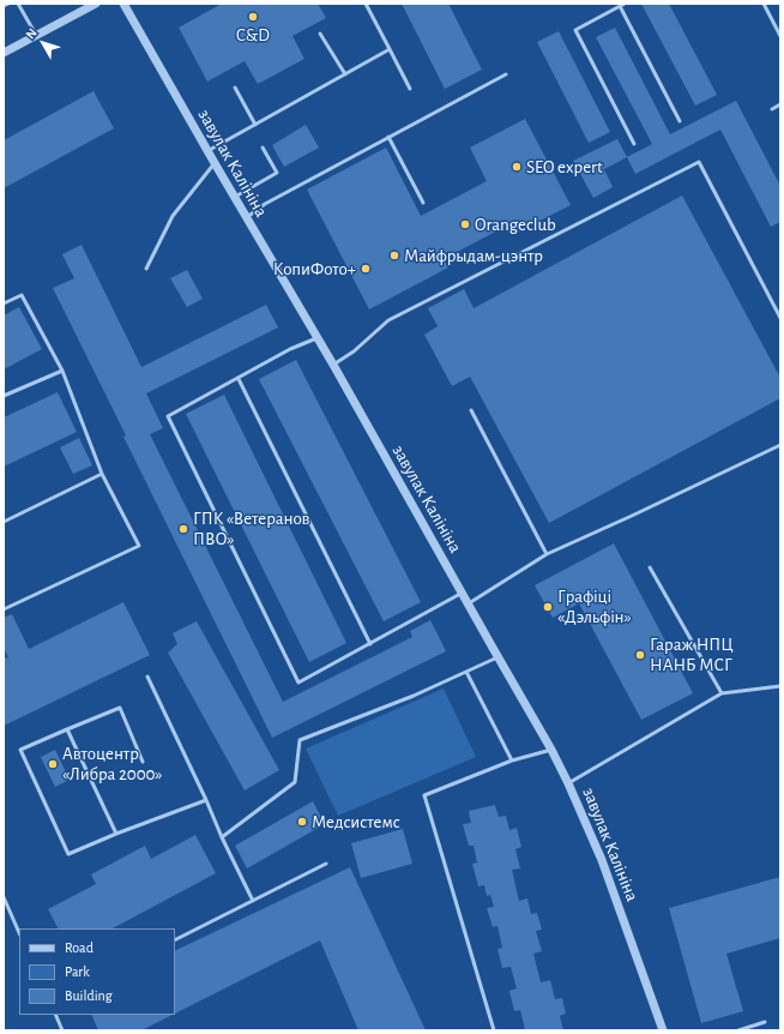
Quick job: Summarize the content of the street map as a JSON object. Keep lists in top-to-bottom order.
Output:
{
  "streets": {
    "street": ["завулак Калініна"]
  },
  "places": [
    "C&D",
    "SEO expert",
    "Orangeclub",
    "Майфрыдам-цэнтр",
    "КопиФото+",
    "ГПК «Ветеранов ПВО»",
    "Графіці «Дэльфін»",
    "Гараж НПЦ НАНБ МСГ",
    "Автоцентр «Либра 2000»",
    "Медсистемс"
  ],
  "legend": ["Road", "Park", "Building"],
  "north": "top left"
}
